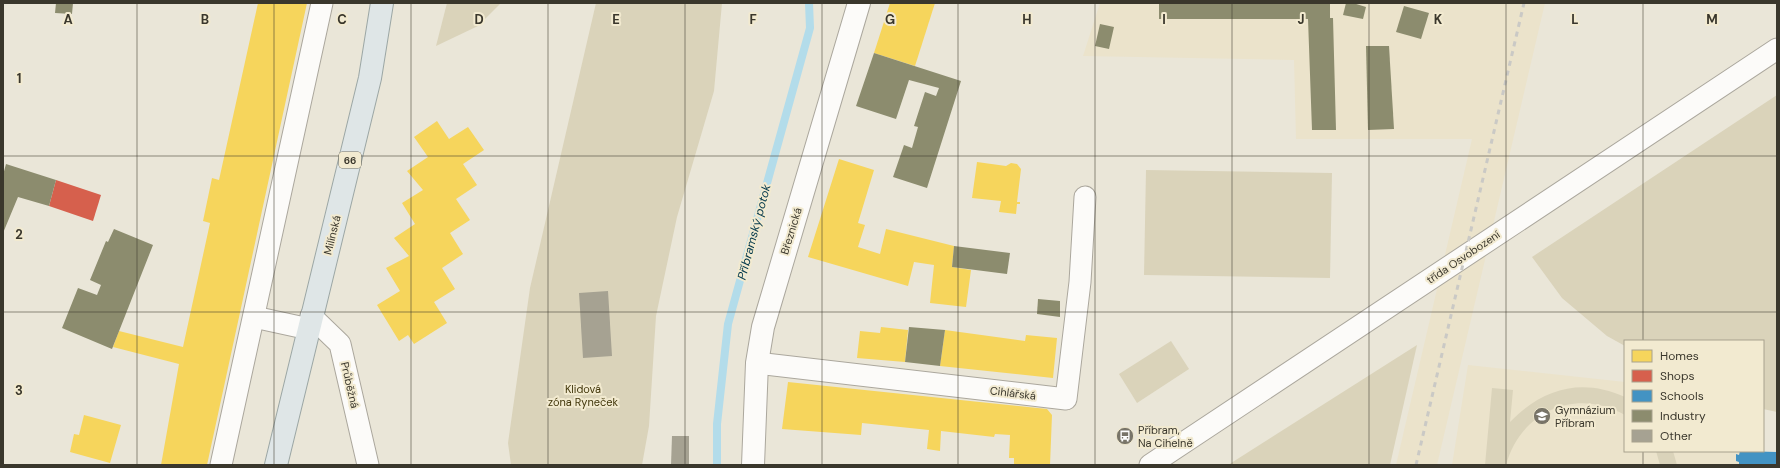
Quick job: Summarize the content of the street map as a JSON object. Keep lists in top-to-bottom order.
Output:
{
  "streets": {
    "main road": ["66", "Milínská"],
    "street": [
      "Březnická",
      "třída Osvobození",
      "Průběžná",
      "Cihlářská"
    ]
  },
  "crossings": [
    ["Březnická", "Cihlářská"],
    ["Milínská", "Průběžná"]
  ],
  "water": ["Příbramský potok"],
  "parks": ["Klidová zóna Ryneček"],
  "places": {
    "school or university": ["Gymnázium Příbram"],
    "bus stop": ["Příbram, Na Cihelně"]
  },
  "legend": [
    "Homes",
    "Shops",
    "Schools",
    "Industry",
    "Other"
  ],
  "grid": {
    "columns": [
      "A",
      "B",
      "C",
      "D",
      "E",
      "F",
      "G",
      "H",
      "I",
      "J",
      "K",
      "L",
      "M"
    ],
    "rows": ["1", "2", "3"]
  }
}
